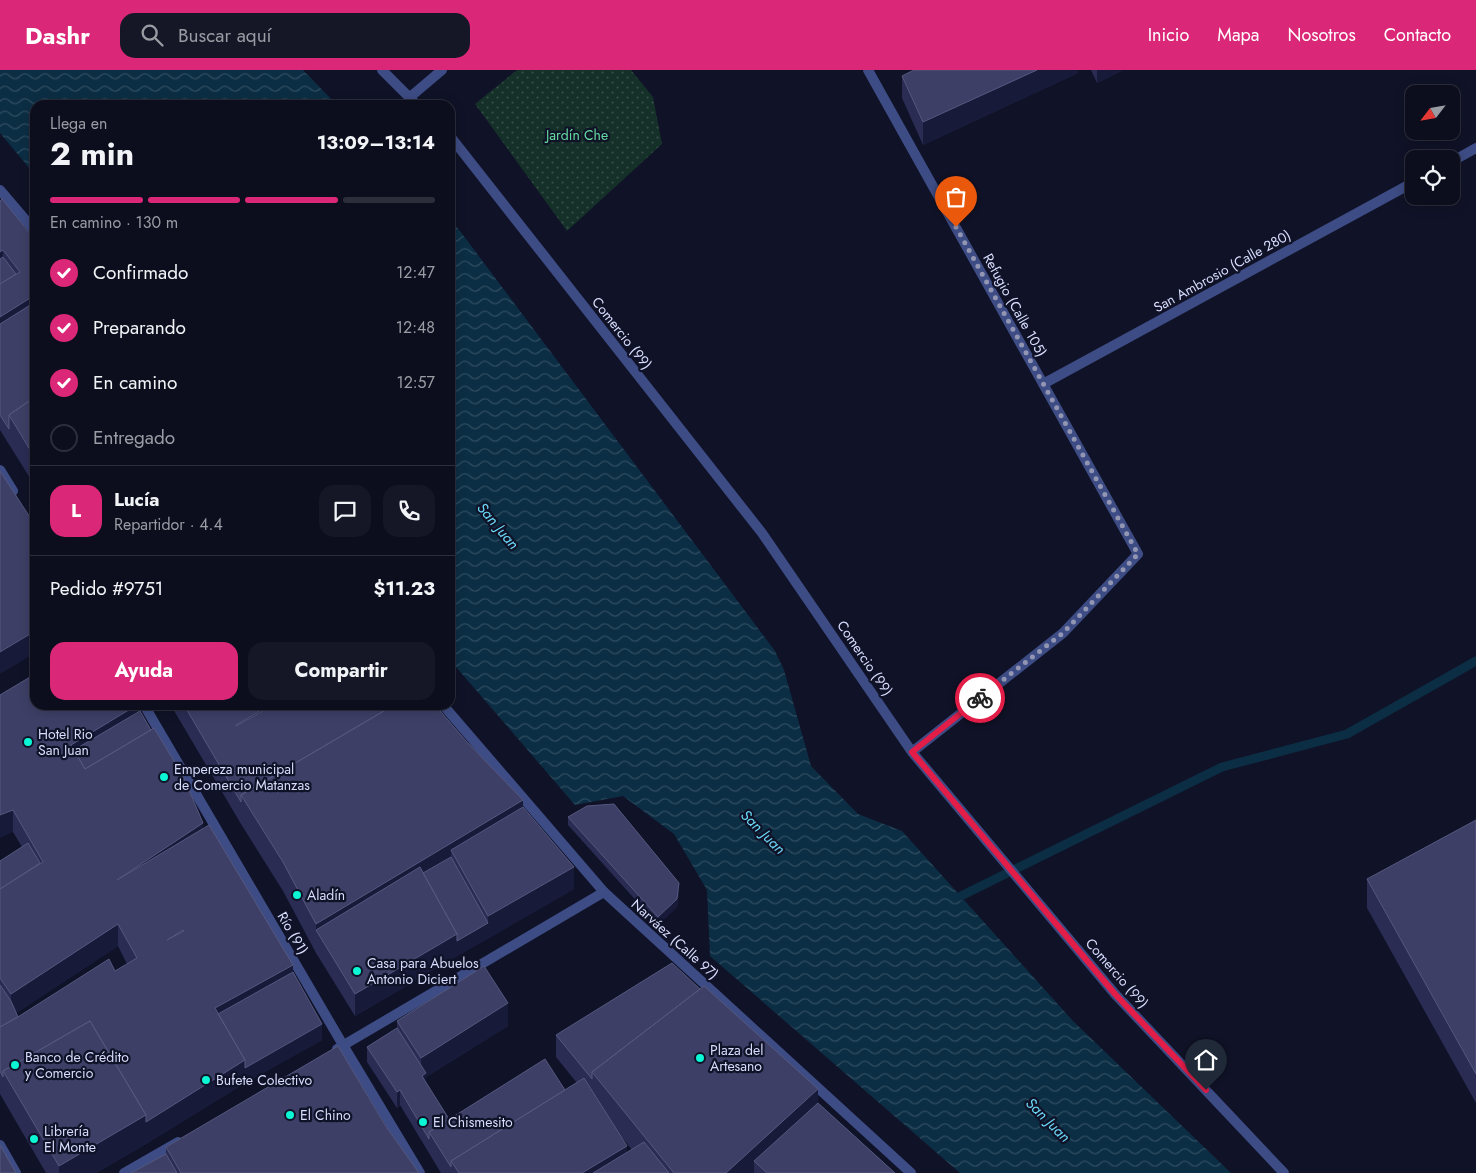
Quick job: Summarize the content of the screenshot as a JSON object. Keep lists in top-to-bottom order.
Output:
{
  "streets": {
    "street": [
      "San Ambrosio (Calle 280)",
      "Refugio (Calle 105)",
      "Comercio (99)",
      "Río (91)",
      "Narváez (Calle 97)"
    ]
  },
  "crossings": [
    ["San Ambrosio (Calle 280)", "Refugio (Calle 105)"],
    ["Refugio (Calle 105)", "Comercio (99)"]
  ],
  "water": ["San Juan"],
  "parks": ["Jardín Che"],
  "places": [
    "Hotel Rio San Juan",
    "Empereza municipal de Comercio Matanzas",
    "Aladín",
    "Casa para Abuelos Antonio Diciert",
    "Plaza del Artesano",
    "Banco de Crédito y Comercio",
    "Bufete Colectivo",
    "El Chino",
    "El Chismesito",
    "Librería El Monte"
  ],
  "north": "bottom left",
  "page": {
    "header": "Dashr",
    "search": "Buscar aquí",
    "nav": [
      "Inicio",
      "Mapa",
      "Nosotros",
      "Contacto"
    ],
    "heading": ["2 min", "Llega en", "13:09–13:14"],
    "panel": [
      "Lucía",
      "Repartidor · 4.4",
      "Pedido #9751",
      "$11.23"
    ],
    "bar": "En camino · 130 m",
    "list": [
      ["Confirmado", "12:47"],
      ["Preparando", "12:48"],
      ["En camino", "12:57"],
      "Entregado"
    ],
    "round": "L",
    "buttons": ["Ayuda", "Compartir"]
  }
}
